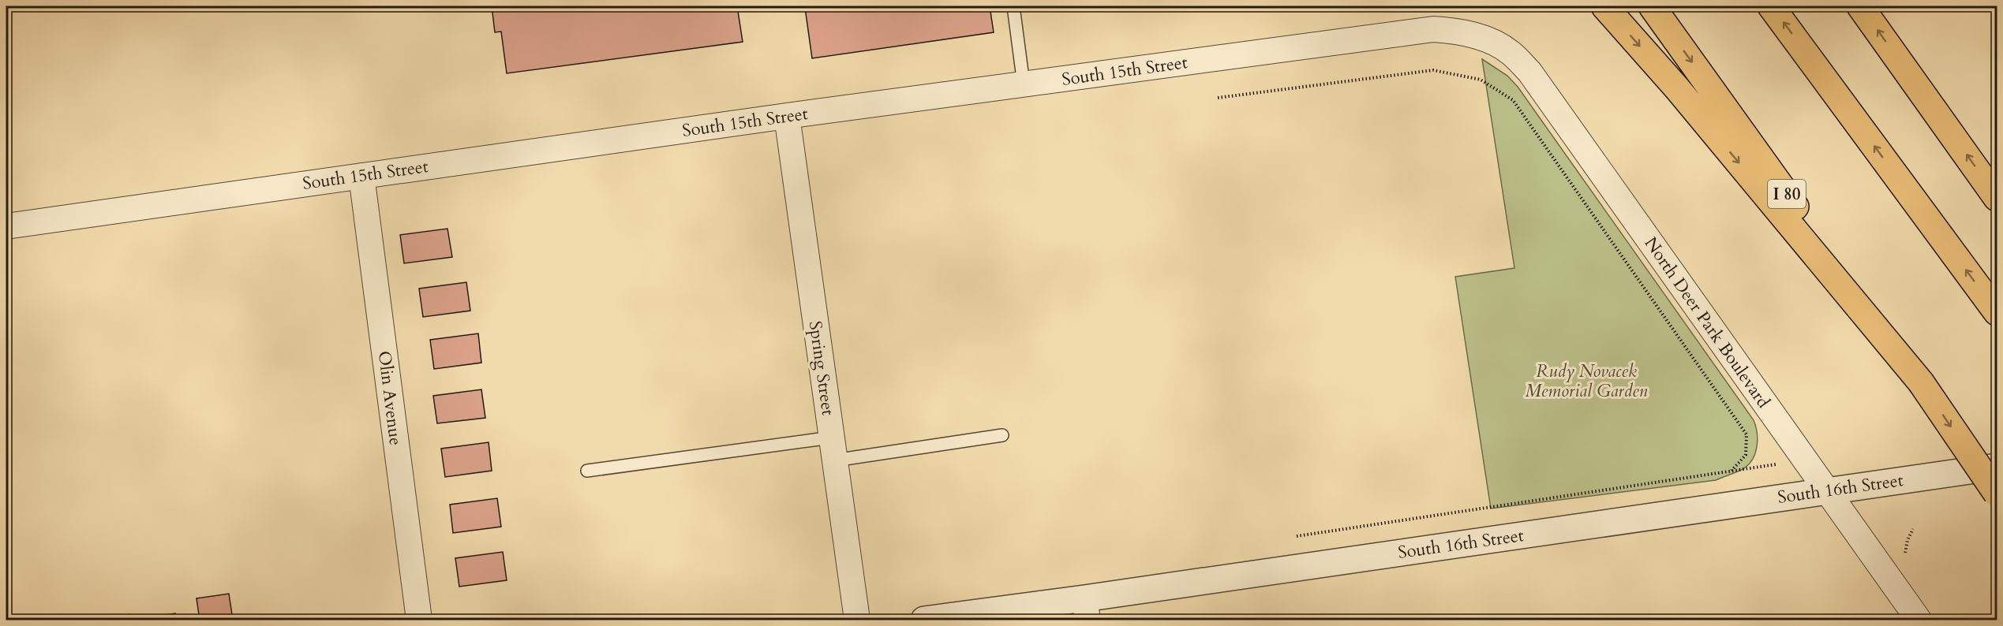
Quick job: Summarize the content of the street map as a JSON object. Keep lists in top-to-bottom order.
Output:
{
  "streets": {
    "highway": ["I 80"],
    "street": [
      "South 15th Street",
      "North Deer Park Boulevard",
      "Spring Street",
      "Olin Avenue",
      "South 16th Street"
    ]
  },
  "crossings": [
    ["South 15th Street", "North Deer Park Boulevard"],
    ["South 15th Street", "Spring Street"],
    ["South 15th Street", "Olin Avenue"],
    ["North Deer Park Boulevard", "South 16th Street"]
  ],
  "parks": ["Rudy Novacek Memorial Garden"]
}
